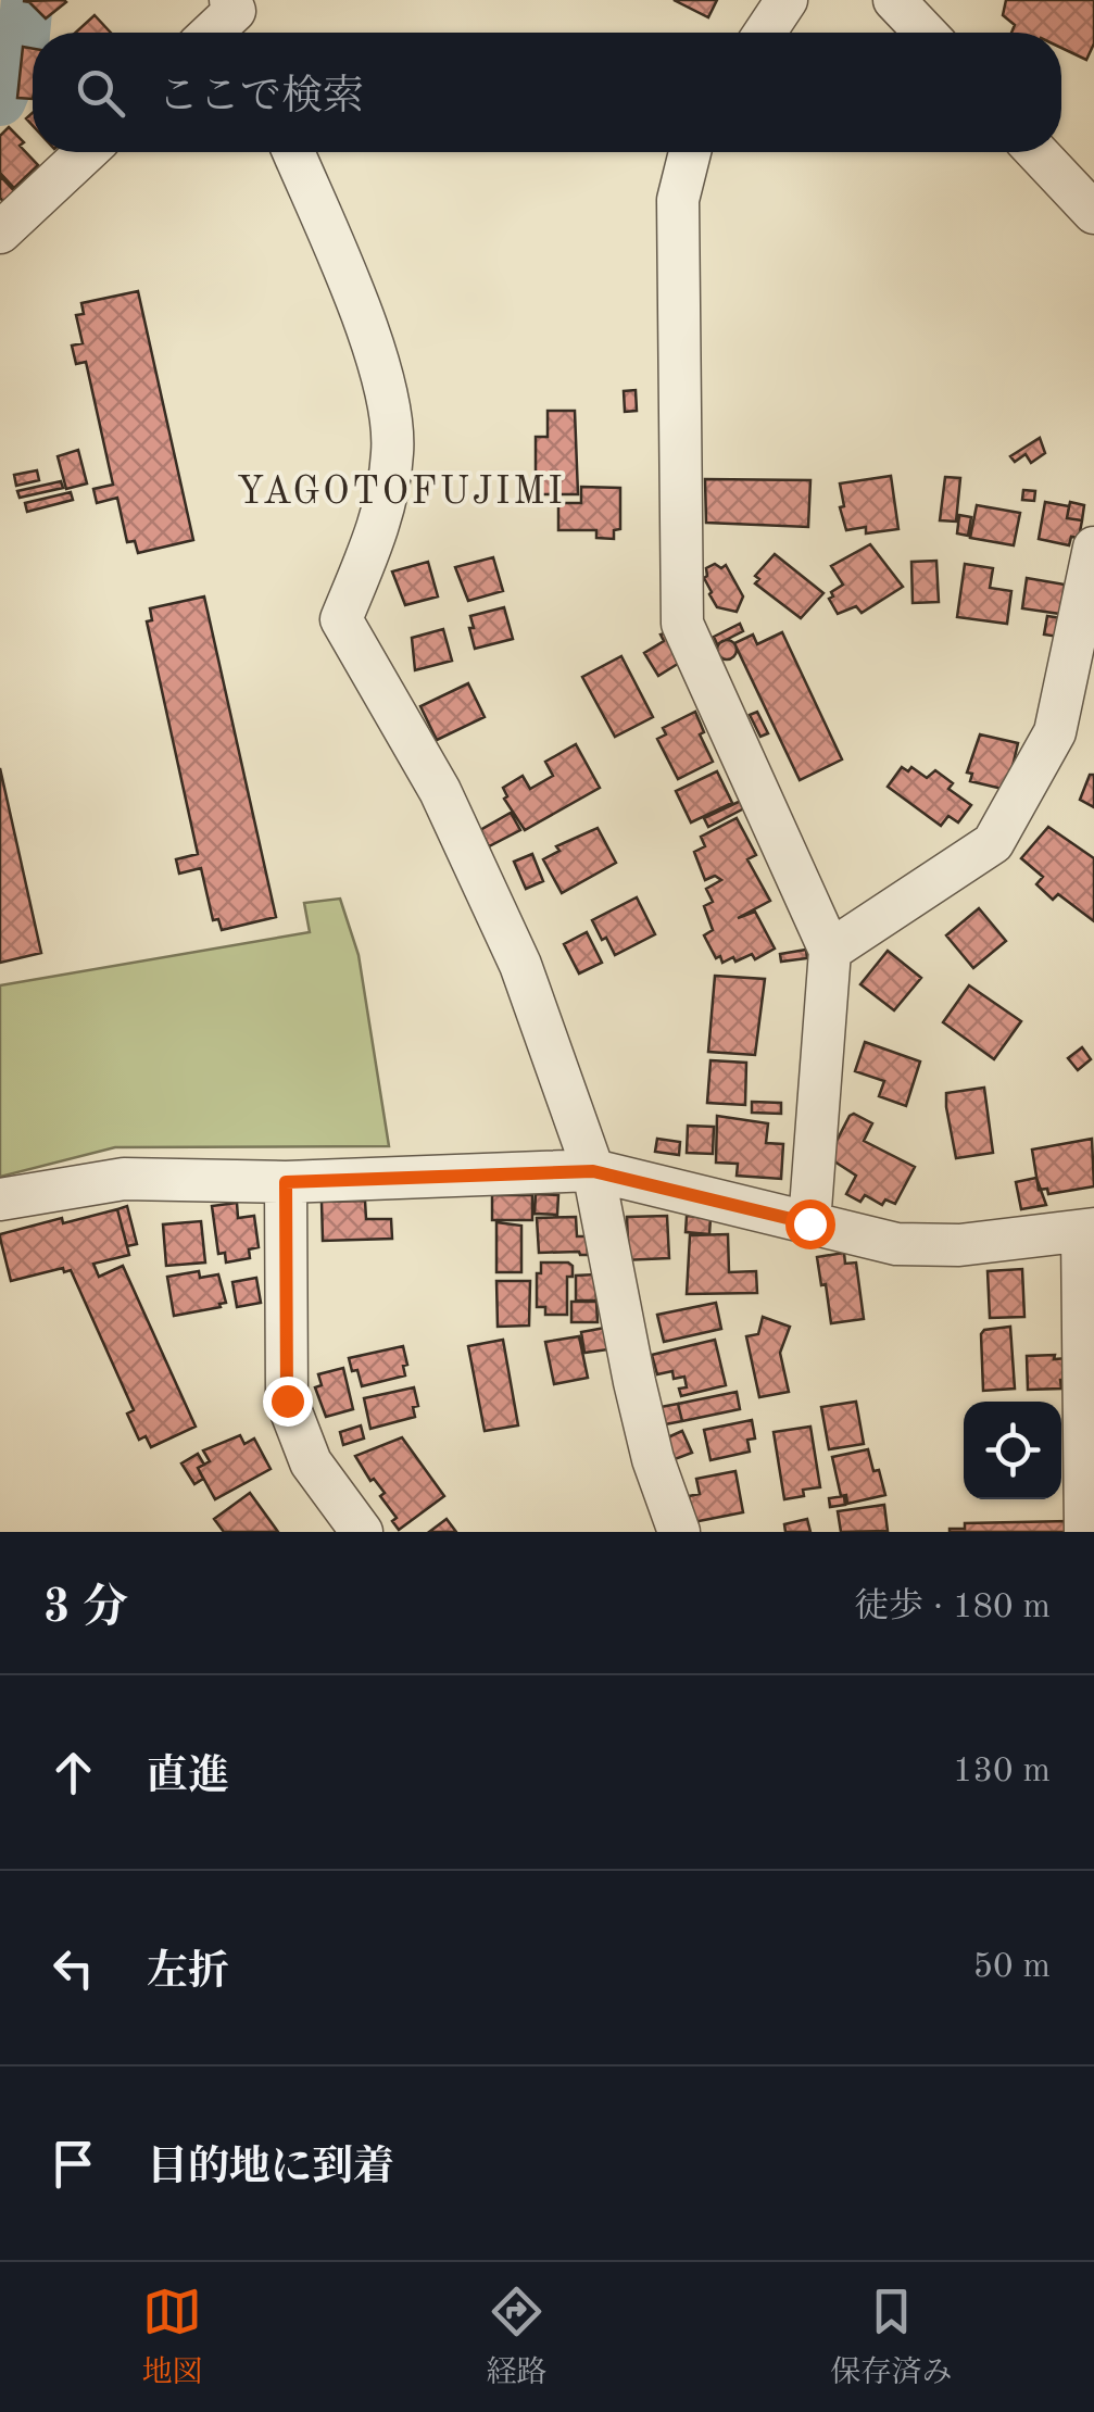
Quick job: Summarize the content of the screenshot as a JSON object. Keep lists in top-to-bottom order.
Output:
{
  "districts": ["YAGOTOFUJIMI"],
  "page": {
    "search": "ここで検索",
    "heading": ["3 分", "徒歩 · 180 m"],
    "list": [
      ["直進", "130 m"],
      ["左折", "50 m"],
      "目的地に到着"
    ],
    "nav": ["地図", "経路", "保存済み"]
  }
}
